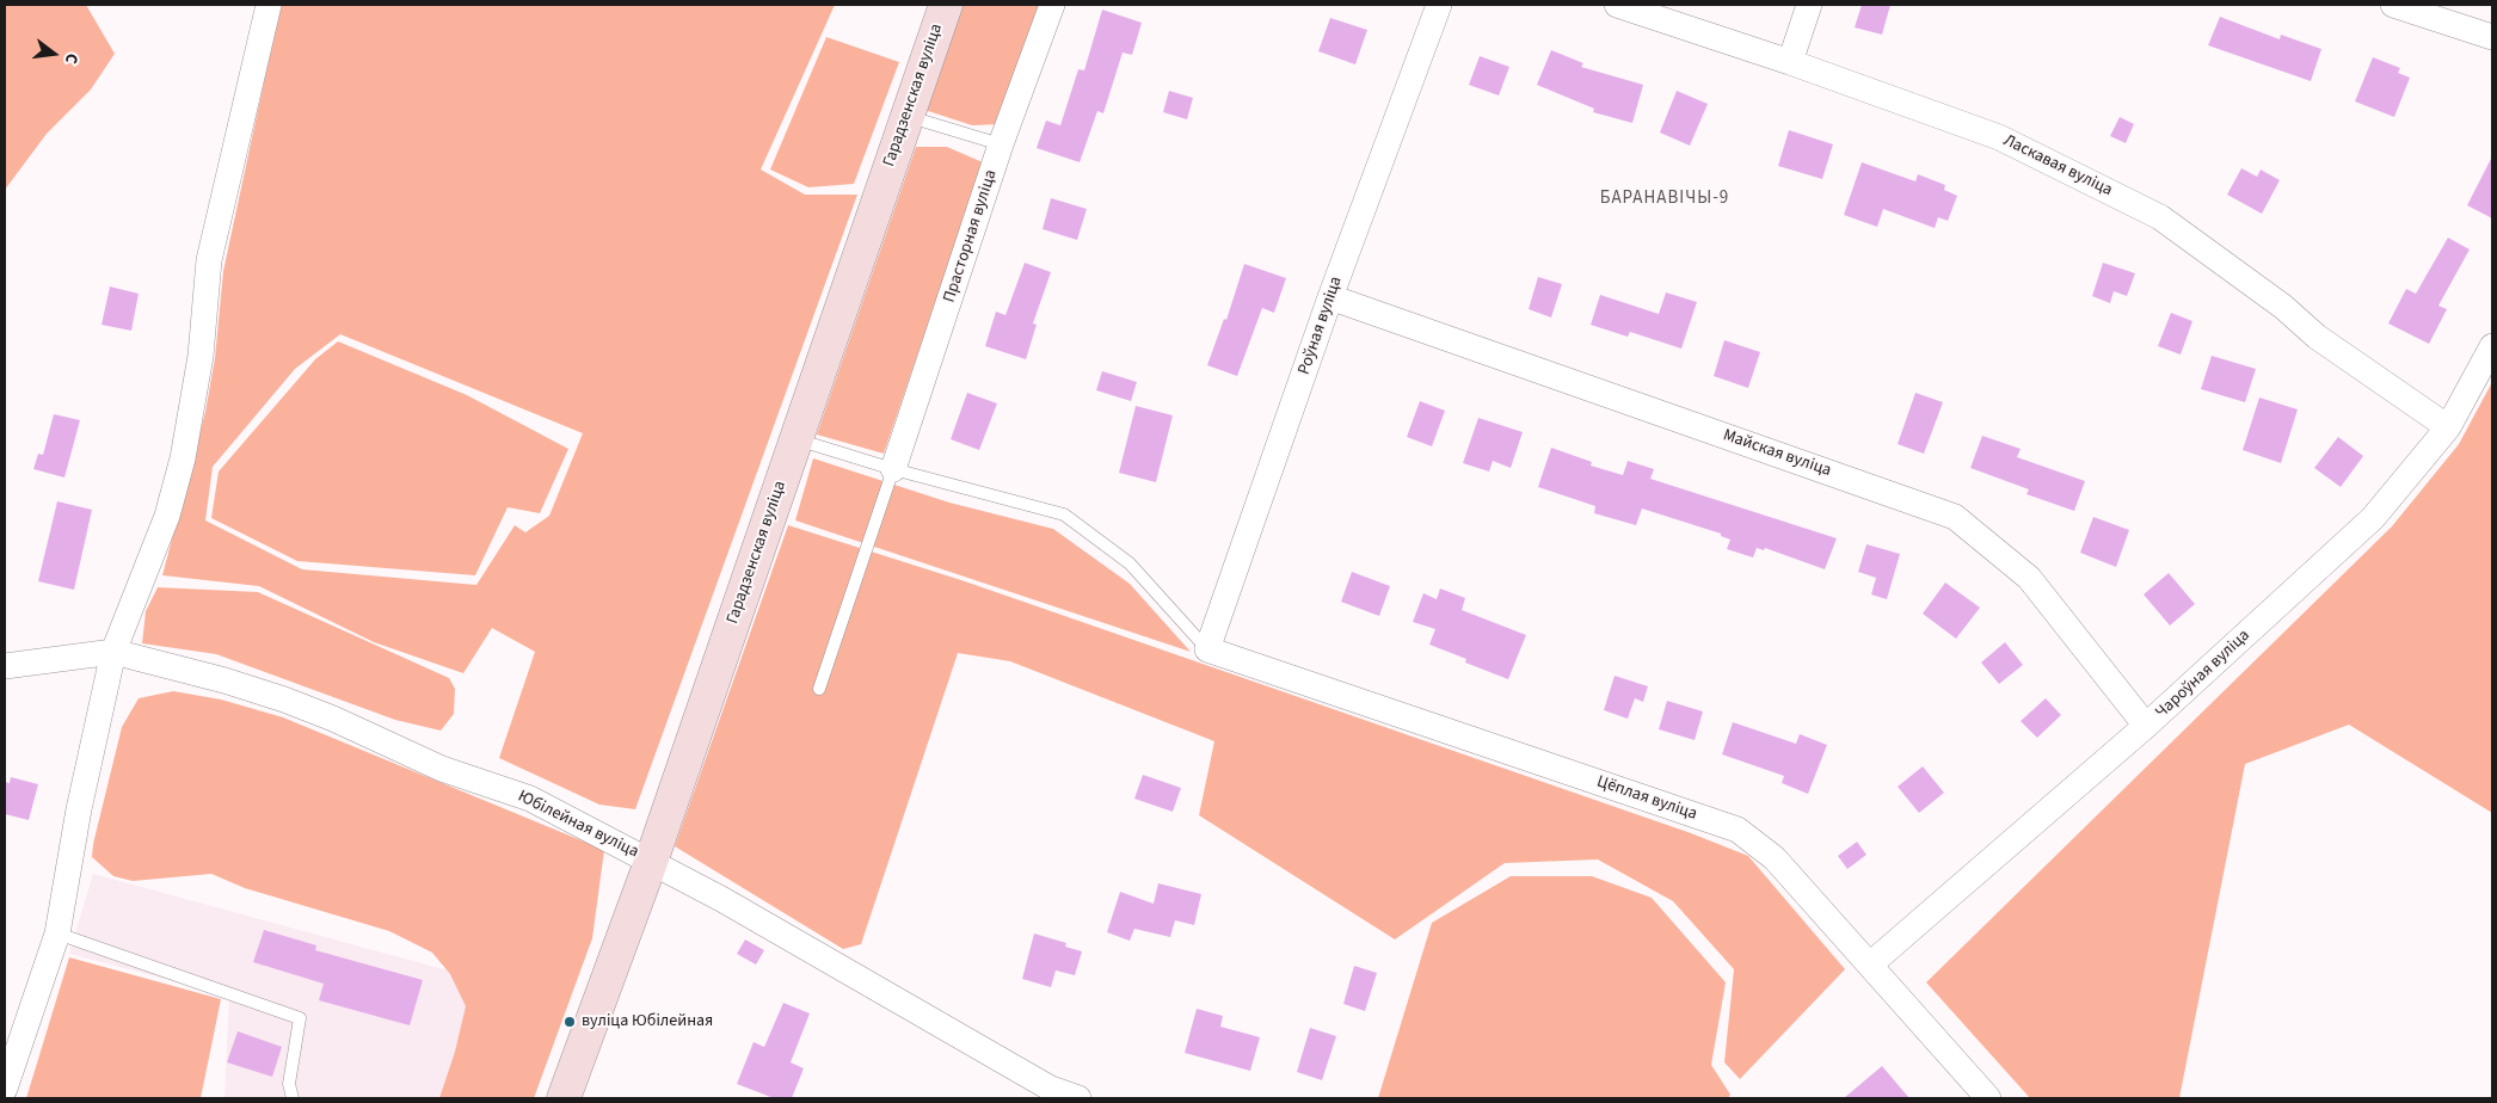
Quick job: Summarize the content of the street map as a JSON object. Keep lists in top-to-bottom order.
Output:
{
  "streets": {
    "main road": ["Гарадзенская вуліца"],
    "street": [
      "Ласкавая вуліца",
      "Прасторная вуліца",
      "Роўная вуліца",
      "Майская вуліца",
      "Чароўная вуліца",
      "Цёплая вуліца",
      "Юбілейная вуліца"
    ]
  },
  "crossings": [
    ["Гарадзенская вуліца", "Юбілейная вуліца"],
    ["Ласкавая вуліца", "Чароўная вуліца"],
    ["Роўная вуліца", "Майская вуліца"],
    ["Роўная вуліца", "Цёплая вуліца"],
    ["Майская вуліца", "Чароўная вуліца"],
    ["Чароўная вуліца", "Цёплая вуліца"]
  ],
  "districts": ["БАРАНАВІЧЫ-9"],
  "places": ["вуліца Юбілейная"],
  "north": "right"
}
